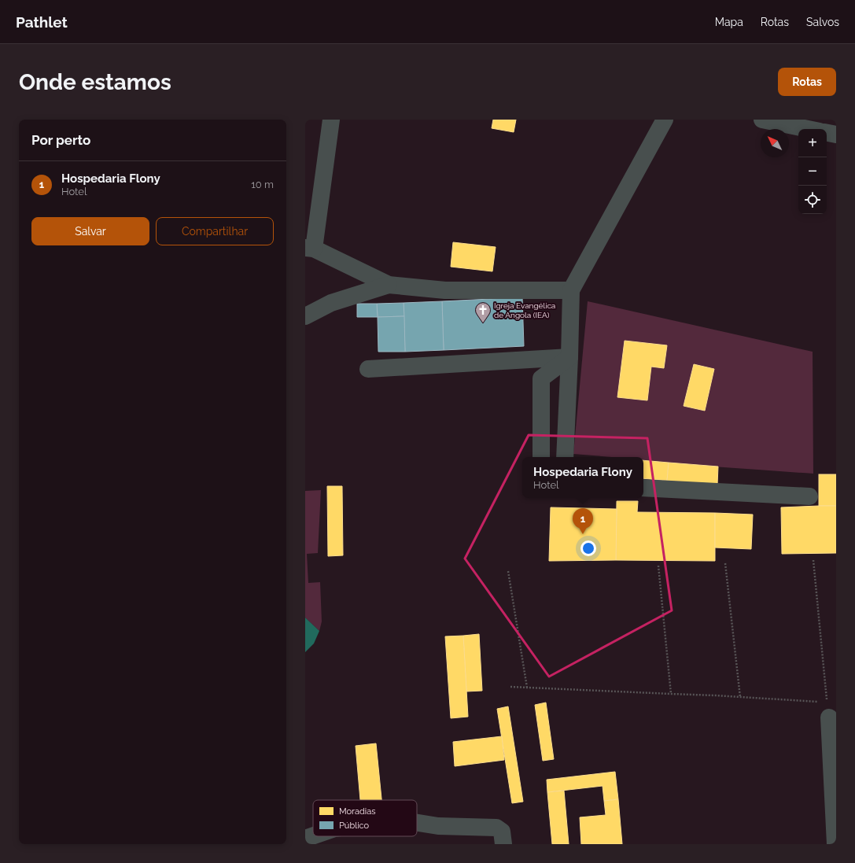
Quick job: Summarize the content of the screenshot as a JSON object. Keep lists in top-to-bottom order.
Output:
{
  "places": {
    "church": ["Igreja Evangélica de Angola (IEA)"]
  },
  "legend": ["Moradias", "Público"],
  "north": "top left",
  "page": {
    "header": "Pathlet",
    "nav": ["Mapa", "Rotas", "Salvos"],
    "buttons": [
      "Rotas",
      ["Salvar", "Compartilhar"]
    ],
    "title": "Onde estamos",
    "heading": "Por perto",
    "map_buttons": ["+", "−"],
    "list": [
      {
        "mark": "1",
        "name": "Hospedaria Flony",
        "note": "Hotel",
        "value": "10 m"
      }
    ],
    "popup": ["Hospedaria Flony", "Hotel"],
    "pins": "1"
  }
}
